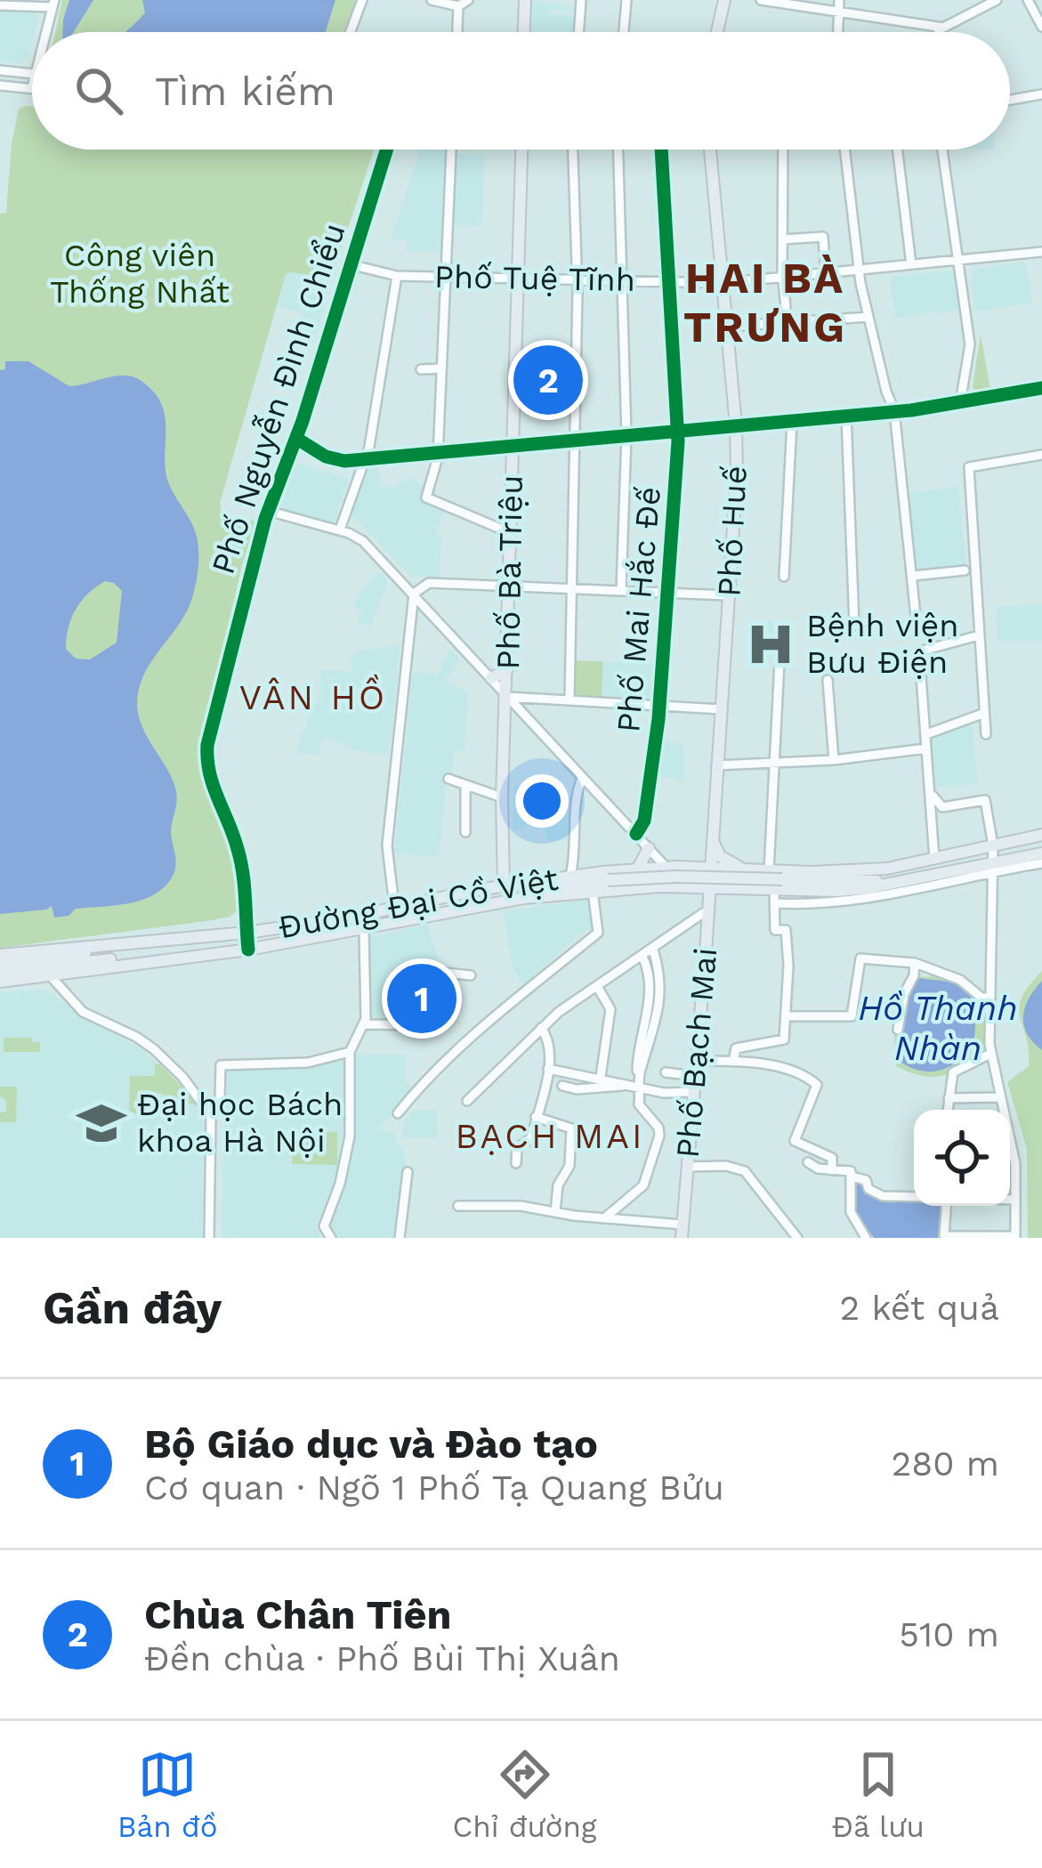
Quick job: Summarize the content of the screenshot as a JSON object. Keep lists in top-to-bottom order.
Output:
{
  "streets": {
    "main road": [
      "Phố Huế",
      "Phố Bà Triệu",
      "Đường Đại Cồ Việt",
      "Phố Bạch Mai"
    ],
    "street": ["Phố Tuệ Tĩnh", "Phố Nguyễn Đình Chiểu", "Phố Mai Hắc Đế"]
  },
  "crossings": [
    ["Phố Tuệ Tĩnh", "Phố Nguyễn Đình Chiểu"],
    ["Phố Tuệ Tĩnh", "Phố Huế"],
    ["Phố Tuệ Tĩnh", "Phố Bà Triệu"],
    ["Phố Tuệ Tĩnh", "Phố Mai Hắc Đế"],
    ["Phố Nguyễn Đình Chiểu", "Đường Đại Cồ Việt"],
    ["Phố Huế", "Đường Đại Cồ Việt"],
    ["Phố Huế", "Phố Bạch Mai"],
    ["Phố Bà Triệu", "Đường Đại Cồ Việt"],
    ["Đường Đại Cồ Việt", "Phố Bạch Mai"]
  ],
  "districts": ["HAI BÀ TRƯNG", "VÂN HỒ", "BẠCH MAI"],
  "water": ["Hồ Thanh Nhàn"],
  "parks": ["Công viên Thống Nhất"],
  "places": {
    "hospital": ["Bệnh viện Bưu Điện"],
    "school or university": ["Đại học Bách khoa Hà Nội"]
  },
  "page": {
    "search": "Tìm kiếm",
    "pins": ["2", "1"],
    "heading": ["Gần đây", "2 kết quả"],
    "list": [
      {
        "mark": "1",
        "name": "Bộ Giáo dục và Đào tạo",
        "note": "Cơ quan · Ngõ 1 Phố Tạ Quang Bửu",
        "value": "280 m"
      },
      {
        "mark": "2",
        "name": "Chùa Chân Tiên",
        "note": "Đền chùa · Phố Bùi Thị Xuân",
        "value": "510 m"
      }
    ],
    "nav": ["Bản đồ", "Chỉ đường", "Đã lưu"]
  }
}
